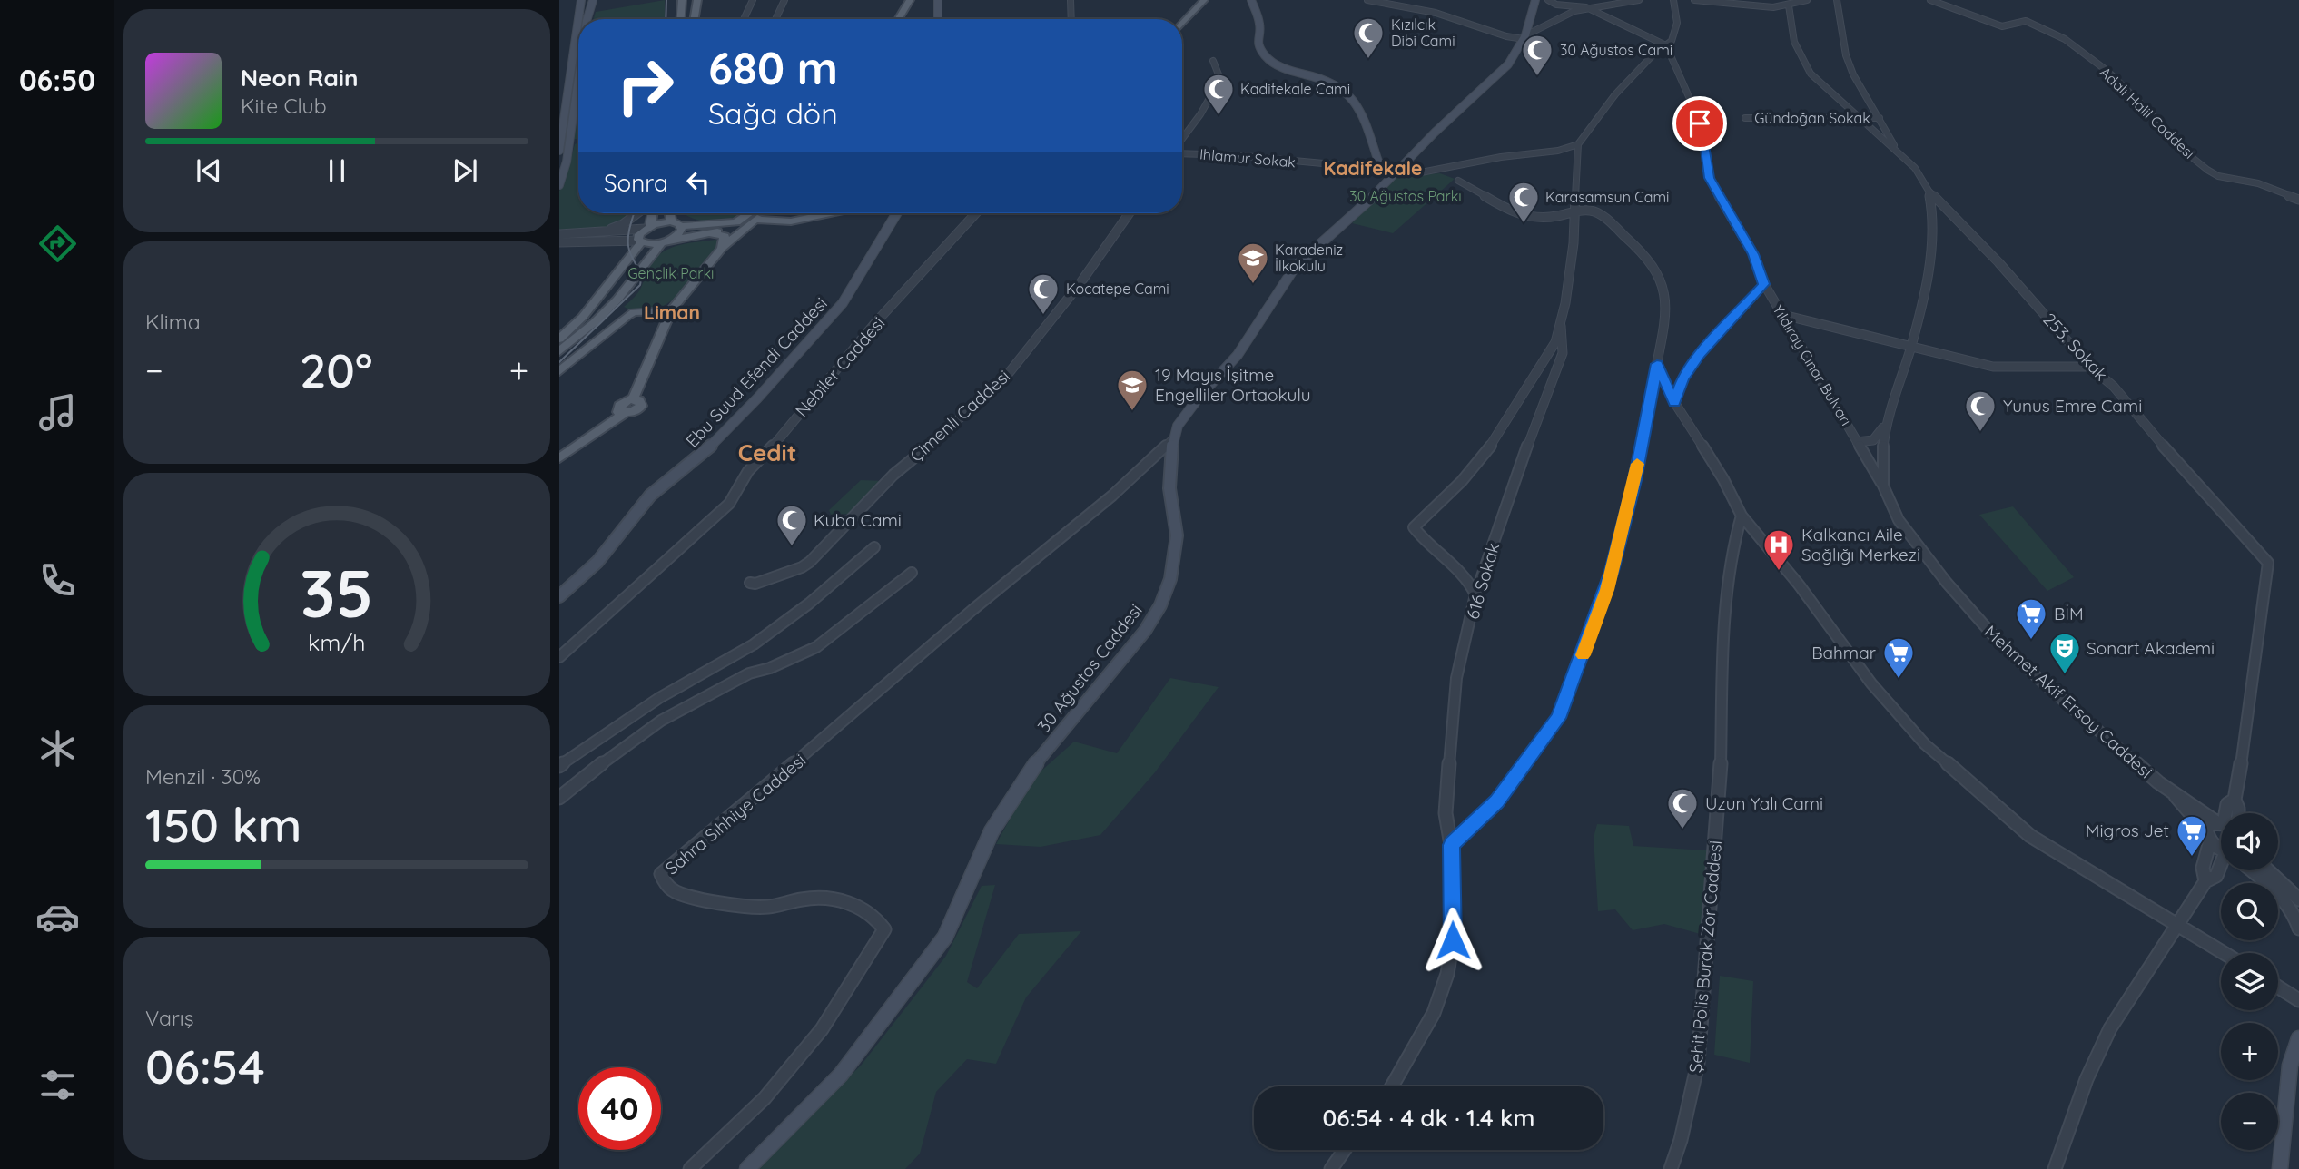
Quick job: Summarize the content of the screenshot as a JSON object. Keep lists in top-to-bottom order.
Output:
{
  "streets": {
    "main road": ["Ebu Suud Efendi Caddesi", "30 Ağustos Caddesi"],
    "street": [
      "Adalı Halil Caddesi",
      "Gündoğan Sokak",
      "Ihlamur Sokak",
      "253. Sokak",
      "Yıldıray Çınar Bulvarı",
      "Nebiler Caddesi",
      "Çimenli Caddesi",
      "616 Sokak",
      "Mehmet Akif Ersoy Caddesi",
      "Sahra Sıhhiye Caddesi",
      "Şehit Polis Burak Zor Caddesi"
    ]
  },
  "crossings": [
    ["Gündoğan Sokak", "Mehmet Akif Ersoy Caddesi"],
    ["Ihlamur Sokak", "30 Ağustos Caddesi"],
    ["253. Sokak", "Mehmet Akif Ersoy Caddesi"],
    ["Yıldıray Çınar Bulvarı", "Mehmet Akif Ersoy Caddesi"],
    ["30 Ağustos Caddesi", "Sahra Sıhhiye Caddesi"]
  ],
  "districts": ["Kadifekale", "Liman", "Cedit"],
  "parks": ["30 Ağustos Parkı", "Gençlik Parkı"],
  "places": {
    "mosque": [
      "Kızılcık Dibi Cami",
      "30 Ağustos Cami",
      "Kadifekale Cami",
      "Karasamsun Cami",
      "Kocatepe Cami",
      "Yunus Emre Cami",
      "Kuba Cami",
      "Uzun Yalı Cami"
    ],
    "school or university": ["Karadeniz İlkokulu", "19 Mayıs İşitme Engelliler Ortaokulu"],
    "hospital": ["Kalkancı Aile Sağlığı Merkezi"],
    "supermarket": ["BİM", "Bahmar", "Migros Jet"],
    "theatre": ["Sonart Akademi"]
  },
  "page": {
    "tabs": "06:50",
    "turn": ["680 m", "Sağa dön"],
    "song": ["Neon Rain", "Kite Club"],
    "then": "Sonra",
    "tile": [
      "Klima",
      ["Menzil · 30%", "150 km"],
      ["Varış", "06:54"]
    ],
    "heat": ["−", "20°", "+"],
    "map_buttons": ["+", "−"],
    "limit": "40",
    "trip": "06:54 · 4 dk · 1.4 km",
    "gauge": ["35", "km/h"]
  }
}
